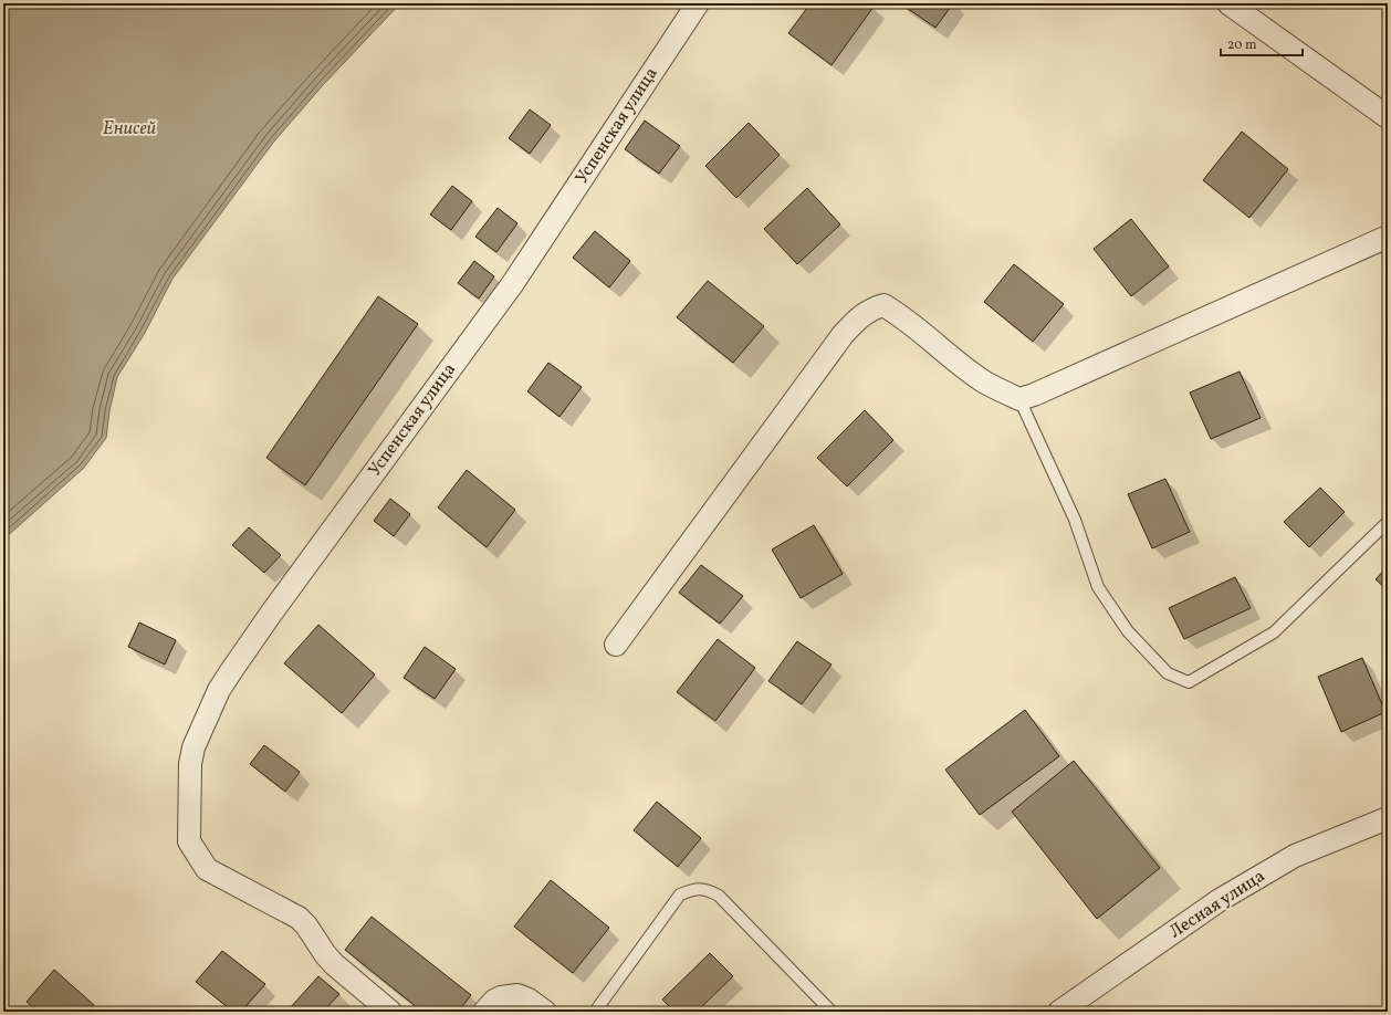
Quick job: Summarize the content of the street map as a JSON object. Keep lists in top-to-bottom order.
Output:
{
  "streets": {
    "street": ["Успенская улица", "Лесная улица"]
  },
  "water": ["Енисей"],
  "scale_bar": "20 m"
}
